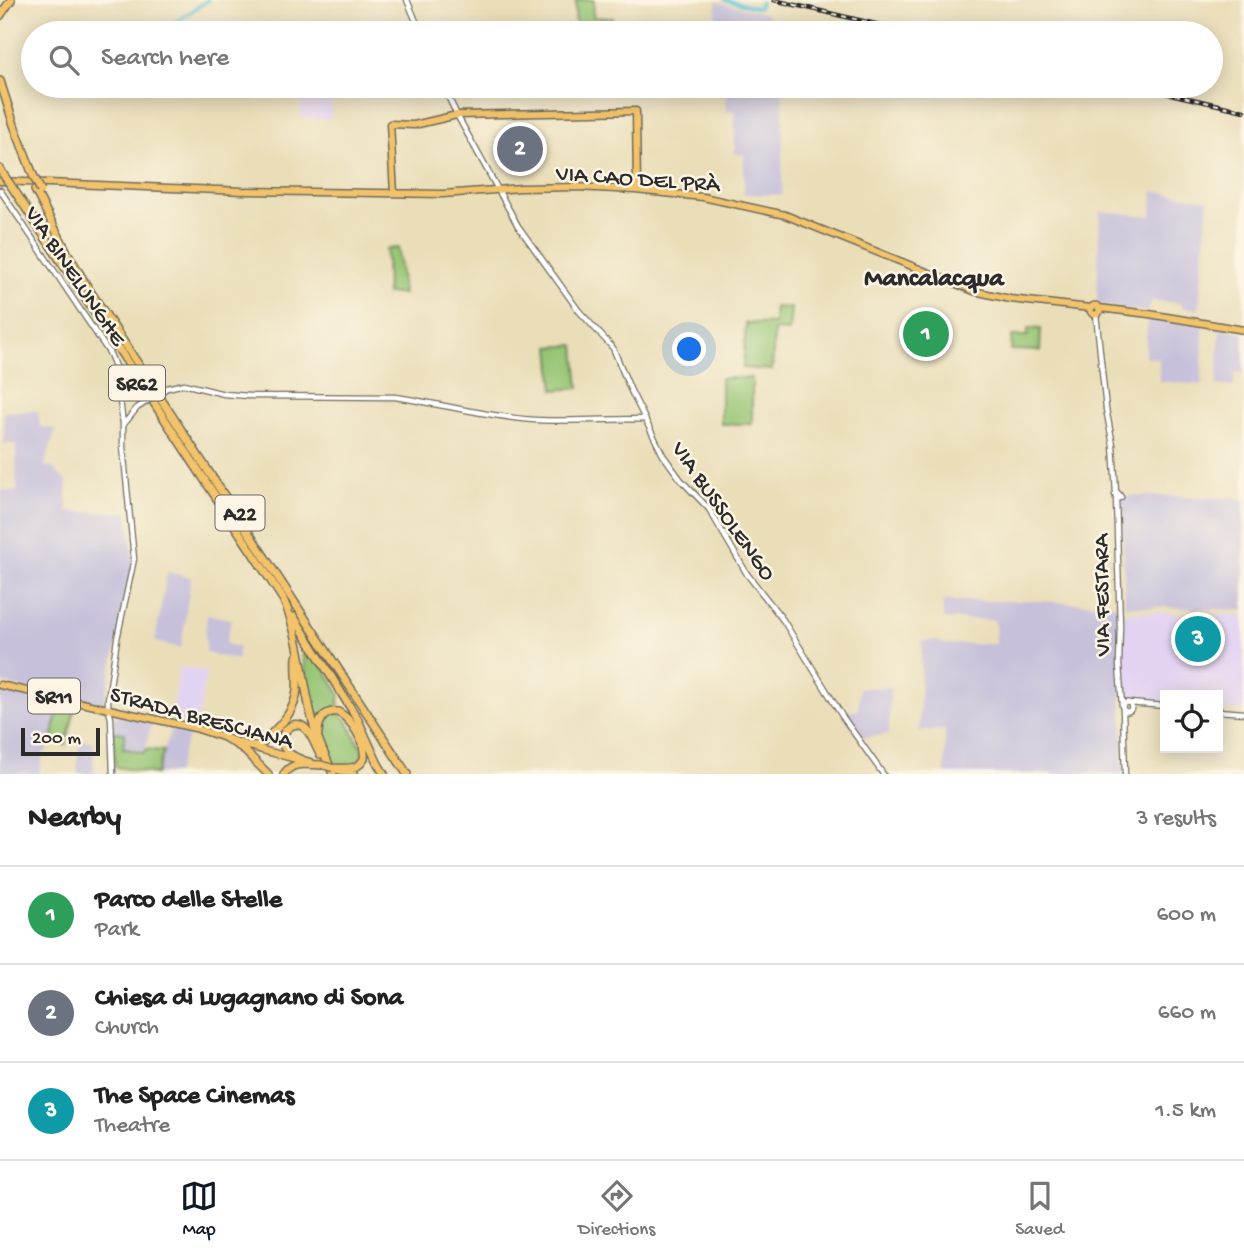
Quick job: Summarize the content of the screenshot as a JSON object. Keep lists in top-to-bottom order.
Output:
{
  "streets": {
    "highway": ["SR62", "A22"],
    "main road": ["VIA CAO DEL PRÀ", "SR11", "STRADA BRESCIANA"],
    "street": ["VIA BINELUNGHE", "VIA BUSSOLENGO", "VIA FESTARA"]
  },
  "crossings": [
    ["VIA CAO DEL PRÀ", "SR62"],
    ["VIA CAO DEL PRÀ", "VIA BUSSOLENGO"],
    ["VIA CAO DEL PRÀ", "VIA FESTARA"],
    ["VIA BINELUNGHE", "STRADA BRESCIANA"]
  ],
  "districts": ["Mancalacqua"],
  "scale_bar": "200 m",
  "page": {
    "search": "Search here",
    "pins": ["2", "1", "3"],
    "scale": "200 m",
    "heading": ["Nearby", "3 results"],
    "list": [
      {
        "mark": "1",
        "name": "Parco delle Stelle",
        "note": "Park",
        "value": "600 m"
      },
      {
        "mark": "2",
        "name": "Chiesa di Lugagnano di Sona",
        "note": "Church",
        "value": "660 m"
      },
      {
        "mark": "3",
        "name": "The Space Cinemas",
        "note": "Theatre",
        "value": "1.5 km"
      }
    ],
    "nav": ["Map", "Directions", "Saved"]
  }
}
